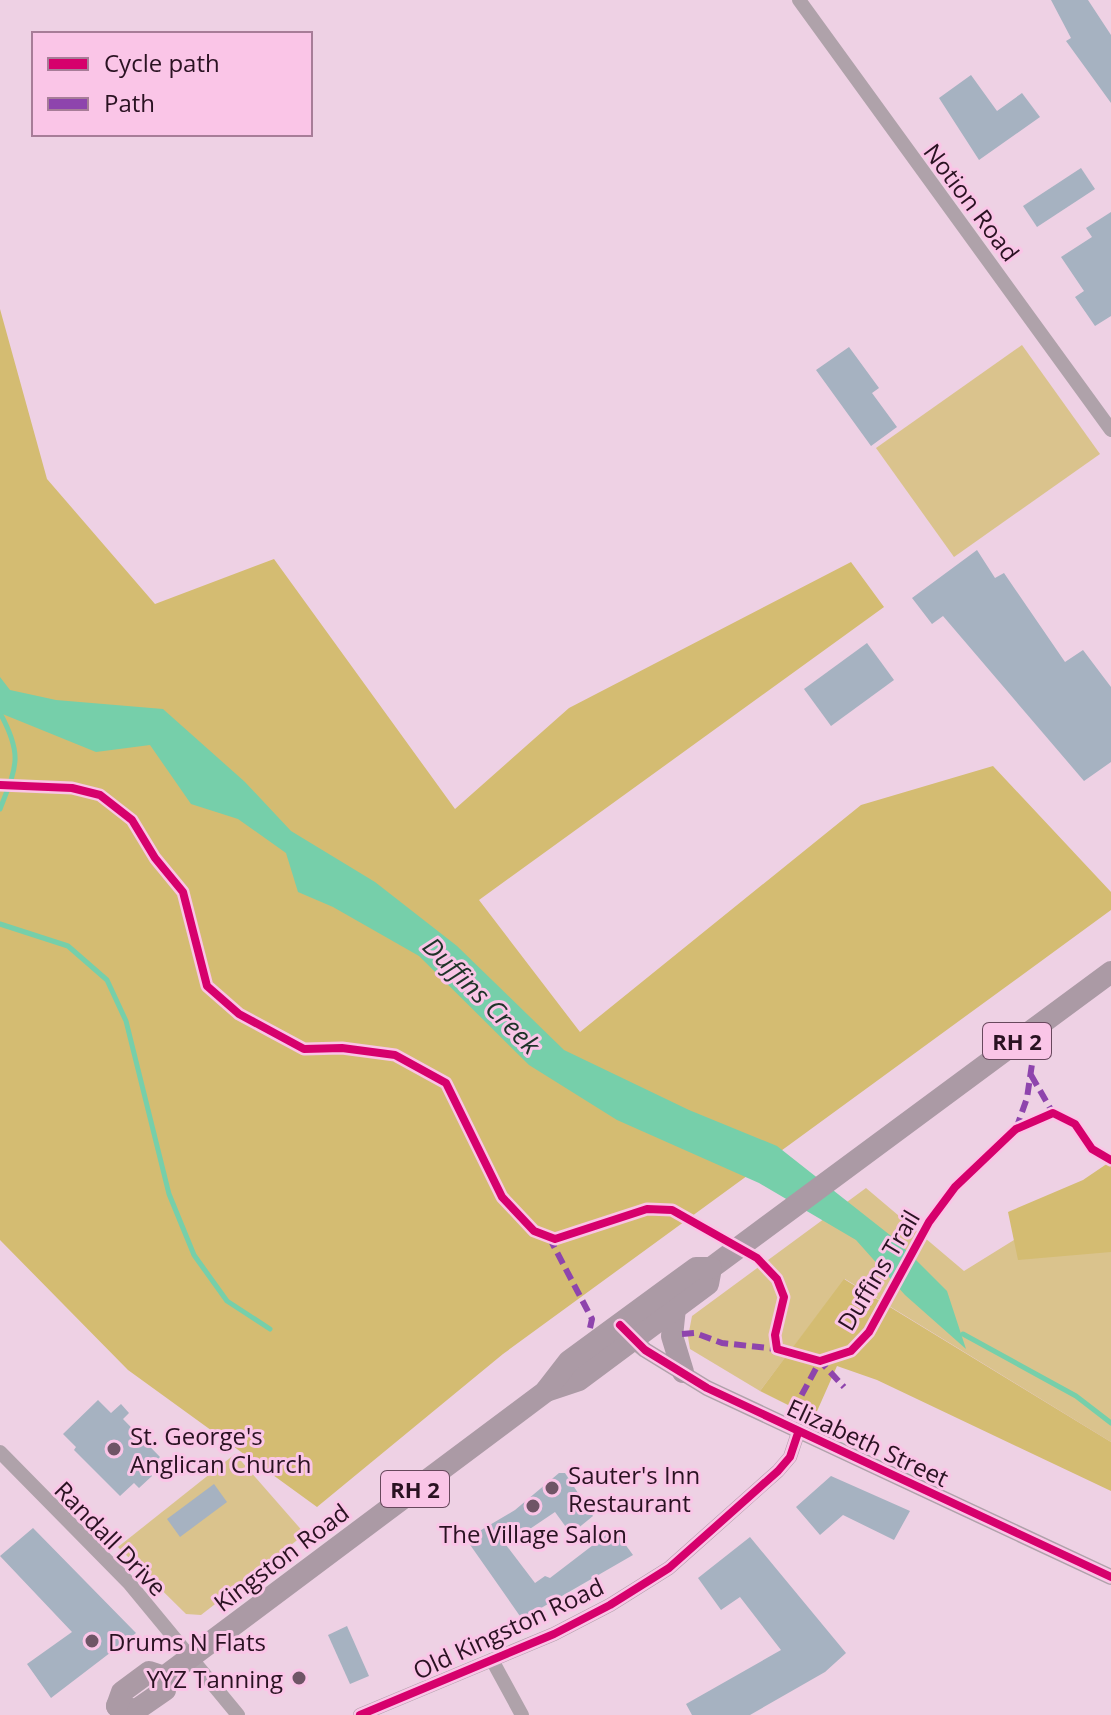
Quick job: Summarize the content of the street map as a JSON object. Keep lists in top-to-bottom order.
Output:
{
  "streets": {
    "main road": ["RH 2", "Kingston Road"],
    "street": [
      "Notion Road",
      "Elizabeth Street",
      "Randall Drive",
      "Old Kingston Road"
    ],
    "cycle path": ["Duffins Trail"]
  },
  "crossings": [
    ["RH 2", "Elizabeth Street"],
    ["RH 2", "Kingston Road"],
    ["Elizabeth Street", "Kingston Road"],
    ["Elizabeth Street", "Old Kingston Road"],
    ["Randall Drive", "Kingston Road"]
  ],
  "water": ["Duffins Creek"],
  "places": [
    "St. George's Anglican Church",
    "Sauter's Inn Restaurant",
    "The Village Salon",
    "Drums N Flats",
    "YYZ Tanning"
  ],
  "legend": ["Cycle path", "Path"]
}
